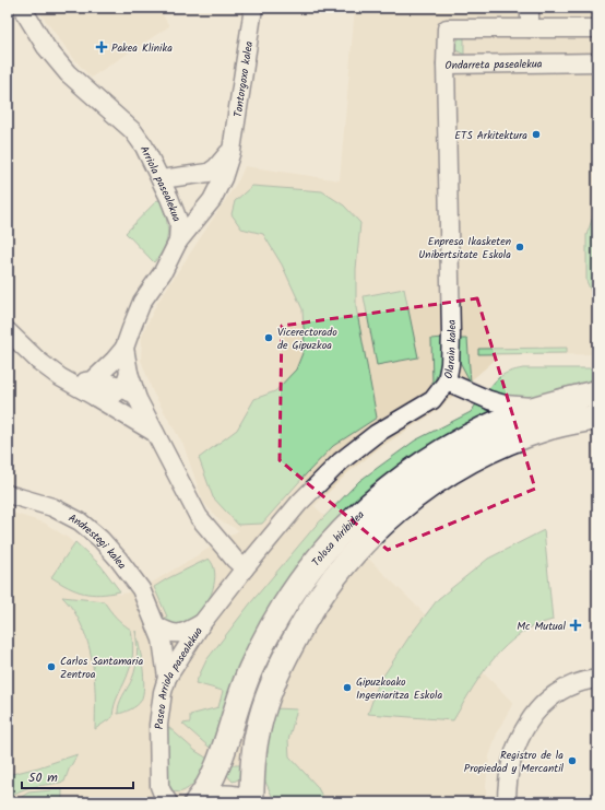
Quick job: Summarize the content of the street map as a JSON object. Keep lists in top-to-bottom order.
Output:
{
  "streets": {
    "main road": ["Tolosa hiribidea"],
    "street": [
      "Ondarreta pasealekua",
      "Tontorgoxo kalea",
      "Arriola pasealekua",
      "Olarain kalea",
      "Andrestegi kalea",
      "Paseo Arriola pasealekua"
    ]
  },
  "crossings": [
    ["Ondarreta pasealekua", "Olarain kalea"],
    ["Tontorgoxo kalea", "Arriola pasealekua"],
    ["Olarain kalea", "Paseo Arriola pasealekua"],
    ["Andrestegi kalea", "Paseo Arriola pasealekua"]
  ],
  "places": {
    "health": ["Pakea Klinika", "Mc Mutual"],
    "other": [
      "ETS Arkitektura",
      "Enpresa Ikasketen Unibertsitate Eskola",
      "Vicerectorado de Gipuzkoa",
      "Carlos Santamaria Zentroa",
      "Gipuzkoako Ingeniaritza Eskola",
      "Registro de la Propiedad y Mercantil"
    ]
  },
  "scale_bar": "50 m"
}
